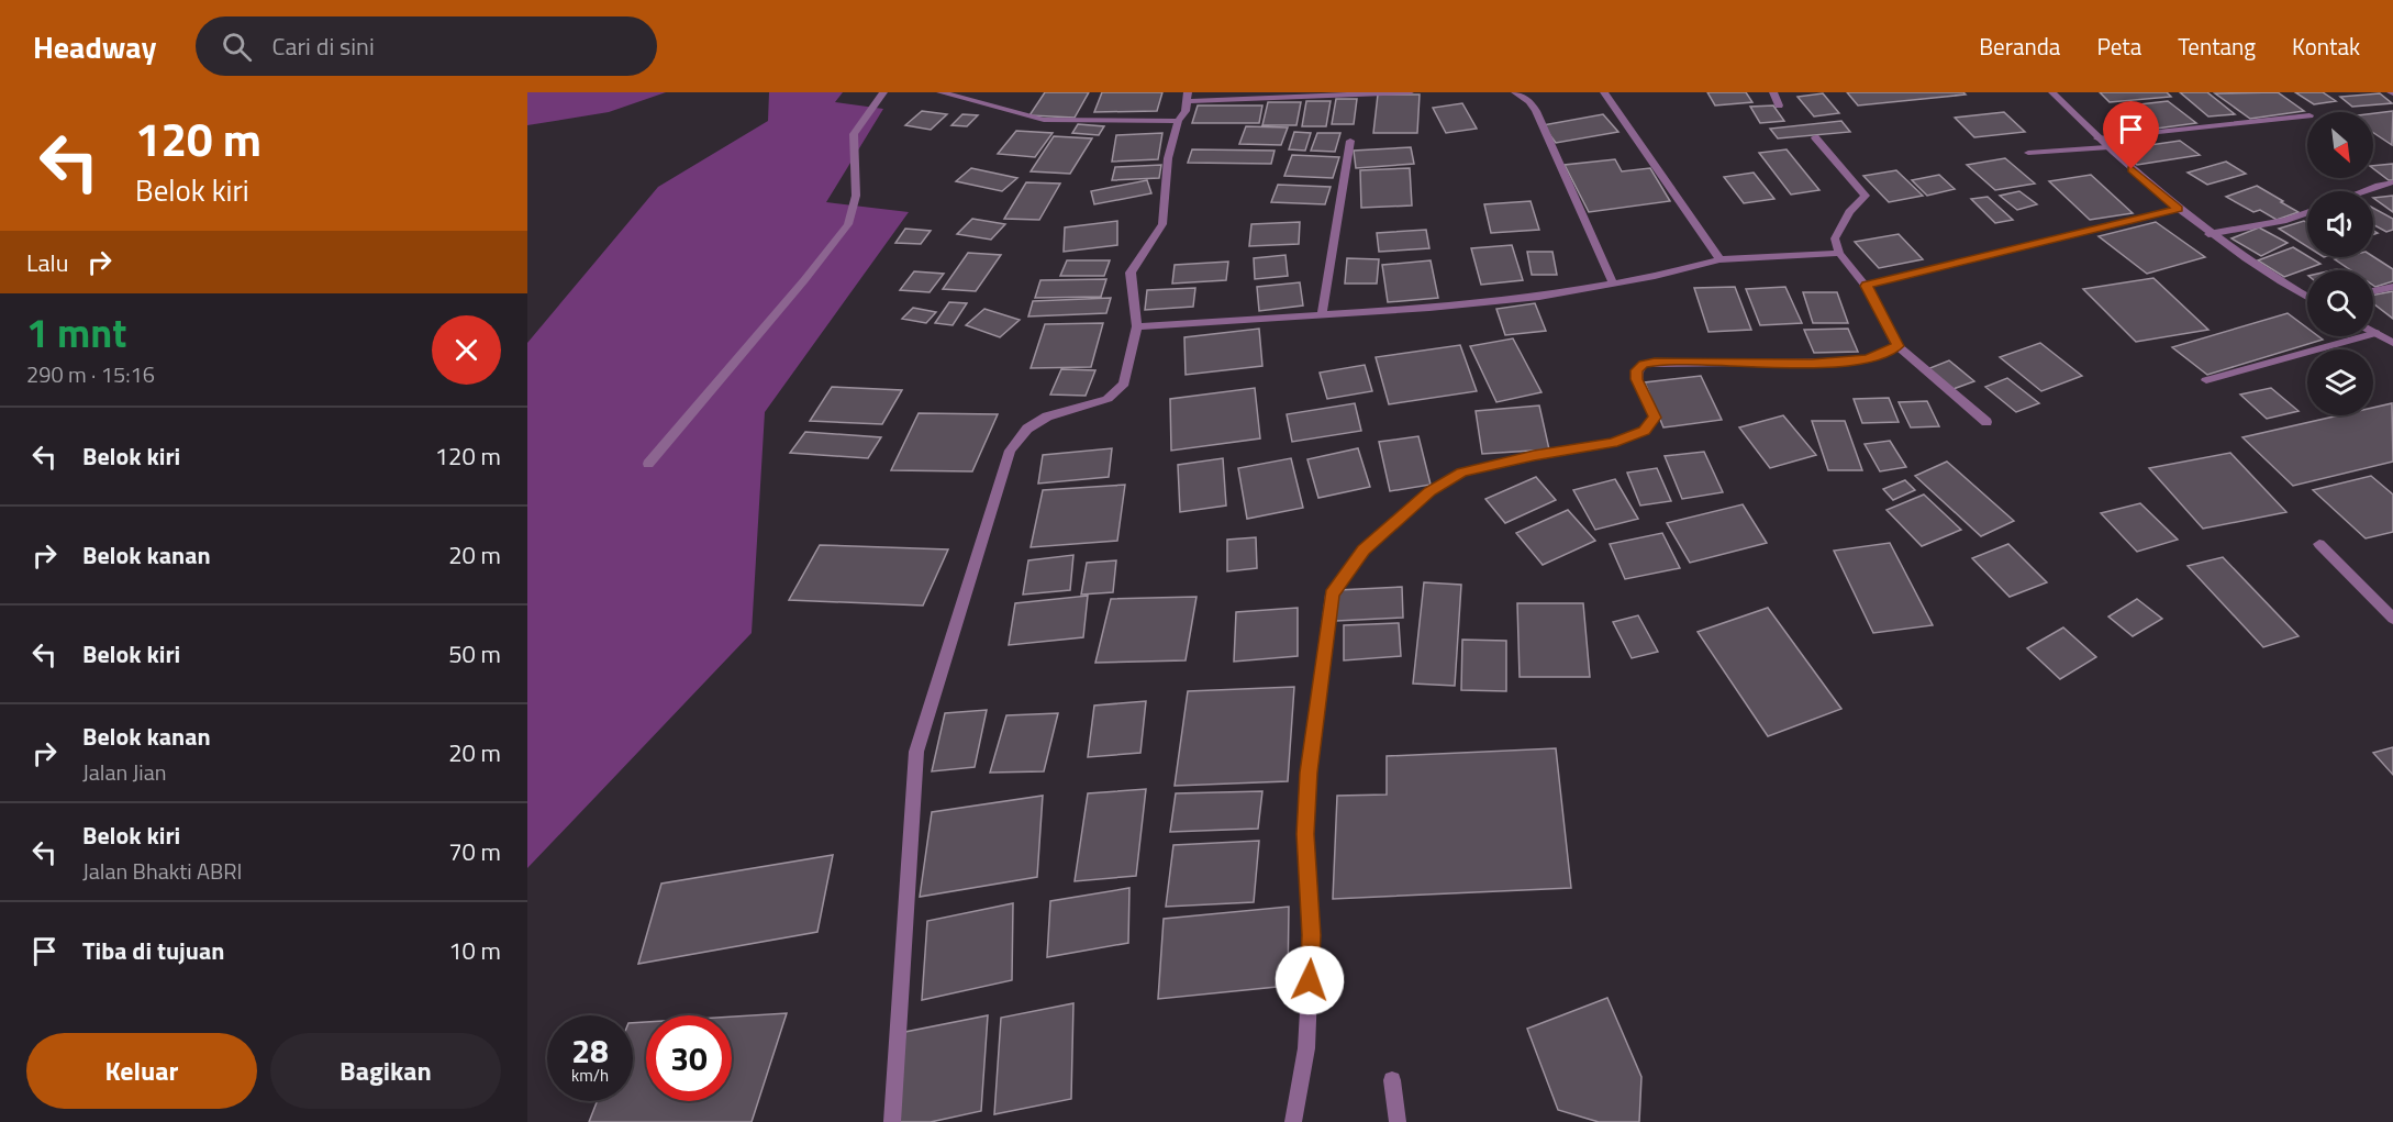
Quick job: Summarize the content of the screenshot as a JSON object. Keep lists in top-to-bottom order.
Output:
{
  "north": "bottom right",
  "page": {
    "header": "Headway",
    "search": "Cari di sini",
    "nav": [
      "Beranda",
      "Peta",
      "Tentang",
      "Kontak"
    ],
    "turn": ["120 m", "Belok kiri"],
    "then": "Lalu",
    "heading": ["1 mnt", "290 m · 15:16"],
    "list": [
      {
        "name": "Belok kiri",
        "value": "120 m"
      },
      {
        "name": "Belok kanan",
        "value": "20 m"
      },
      {
        "name": "Belok kiri",
        "value": "50 m"
      },
      {
        "name": "Belok kanan",
        "note": "Jalan Jian",
        "value": "20 m"
      },
      {
        "name": "Belok kiri",
        "note": "Jalan Bhakti ABRI",
        "value": "70 m"
      },
      {
        "name": "Tiba di tujuan",
        "value": "10 m"
      }
    ],
    "speed": "28 km/h",
    "limit": "30",
    "buttons": ["Keluar", "Bagikan"]
  }
}
